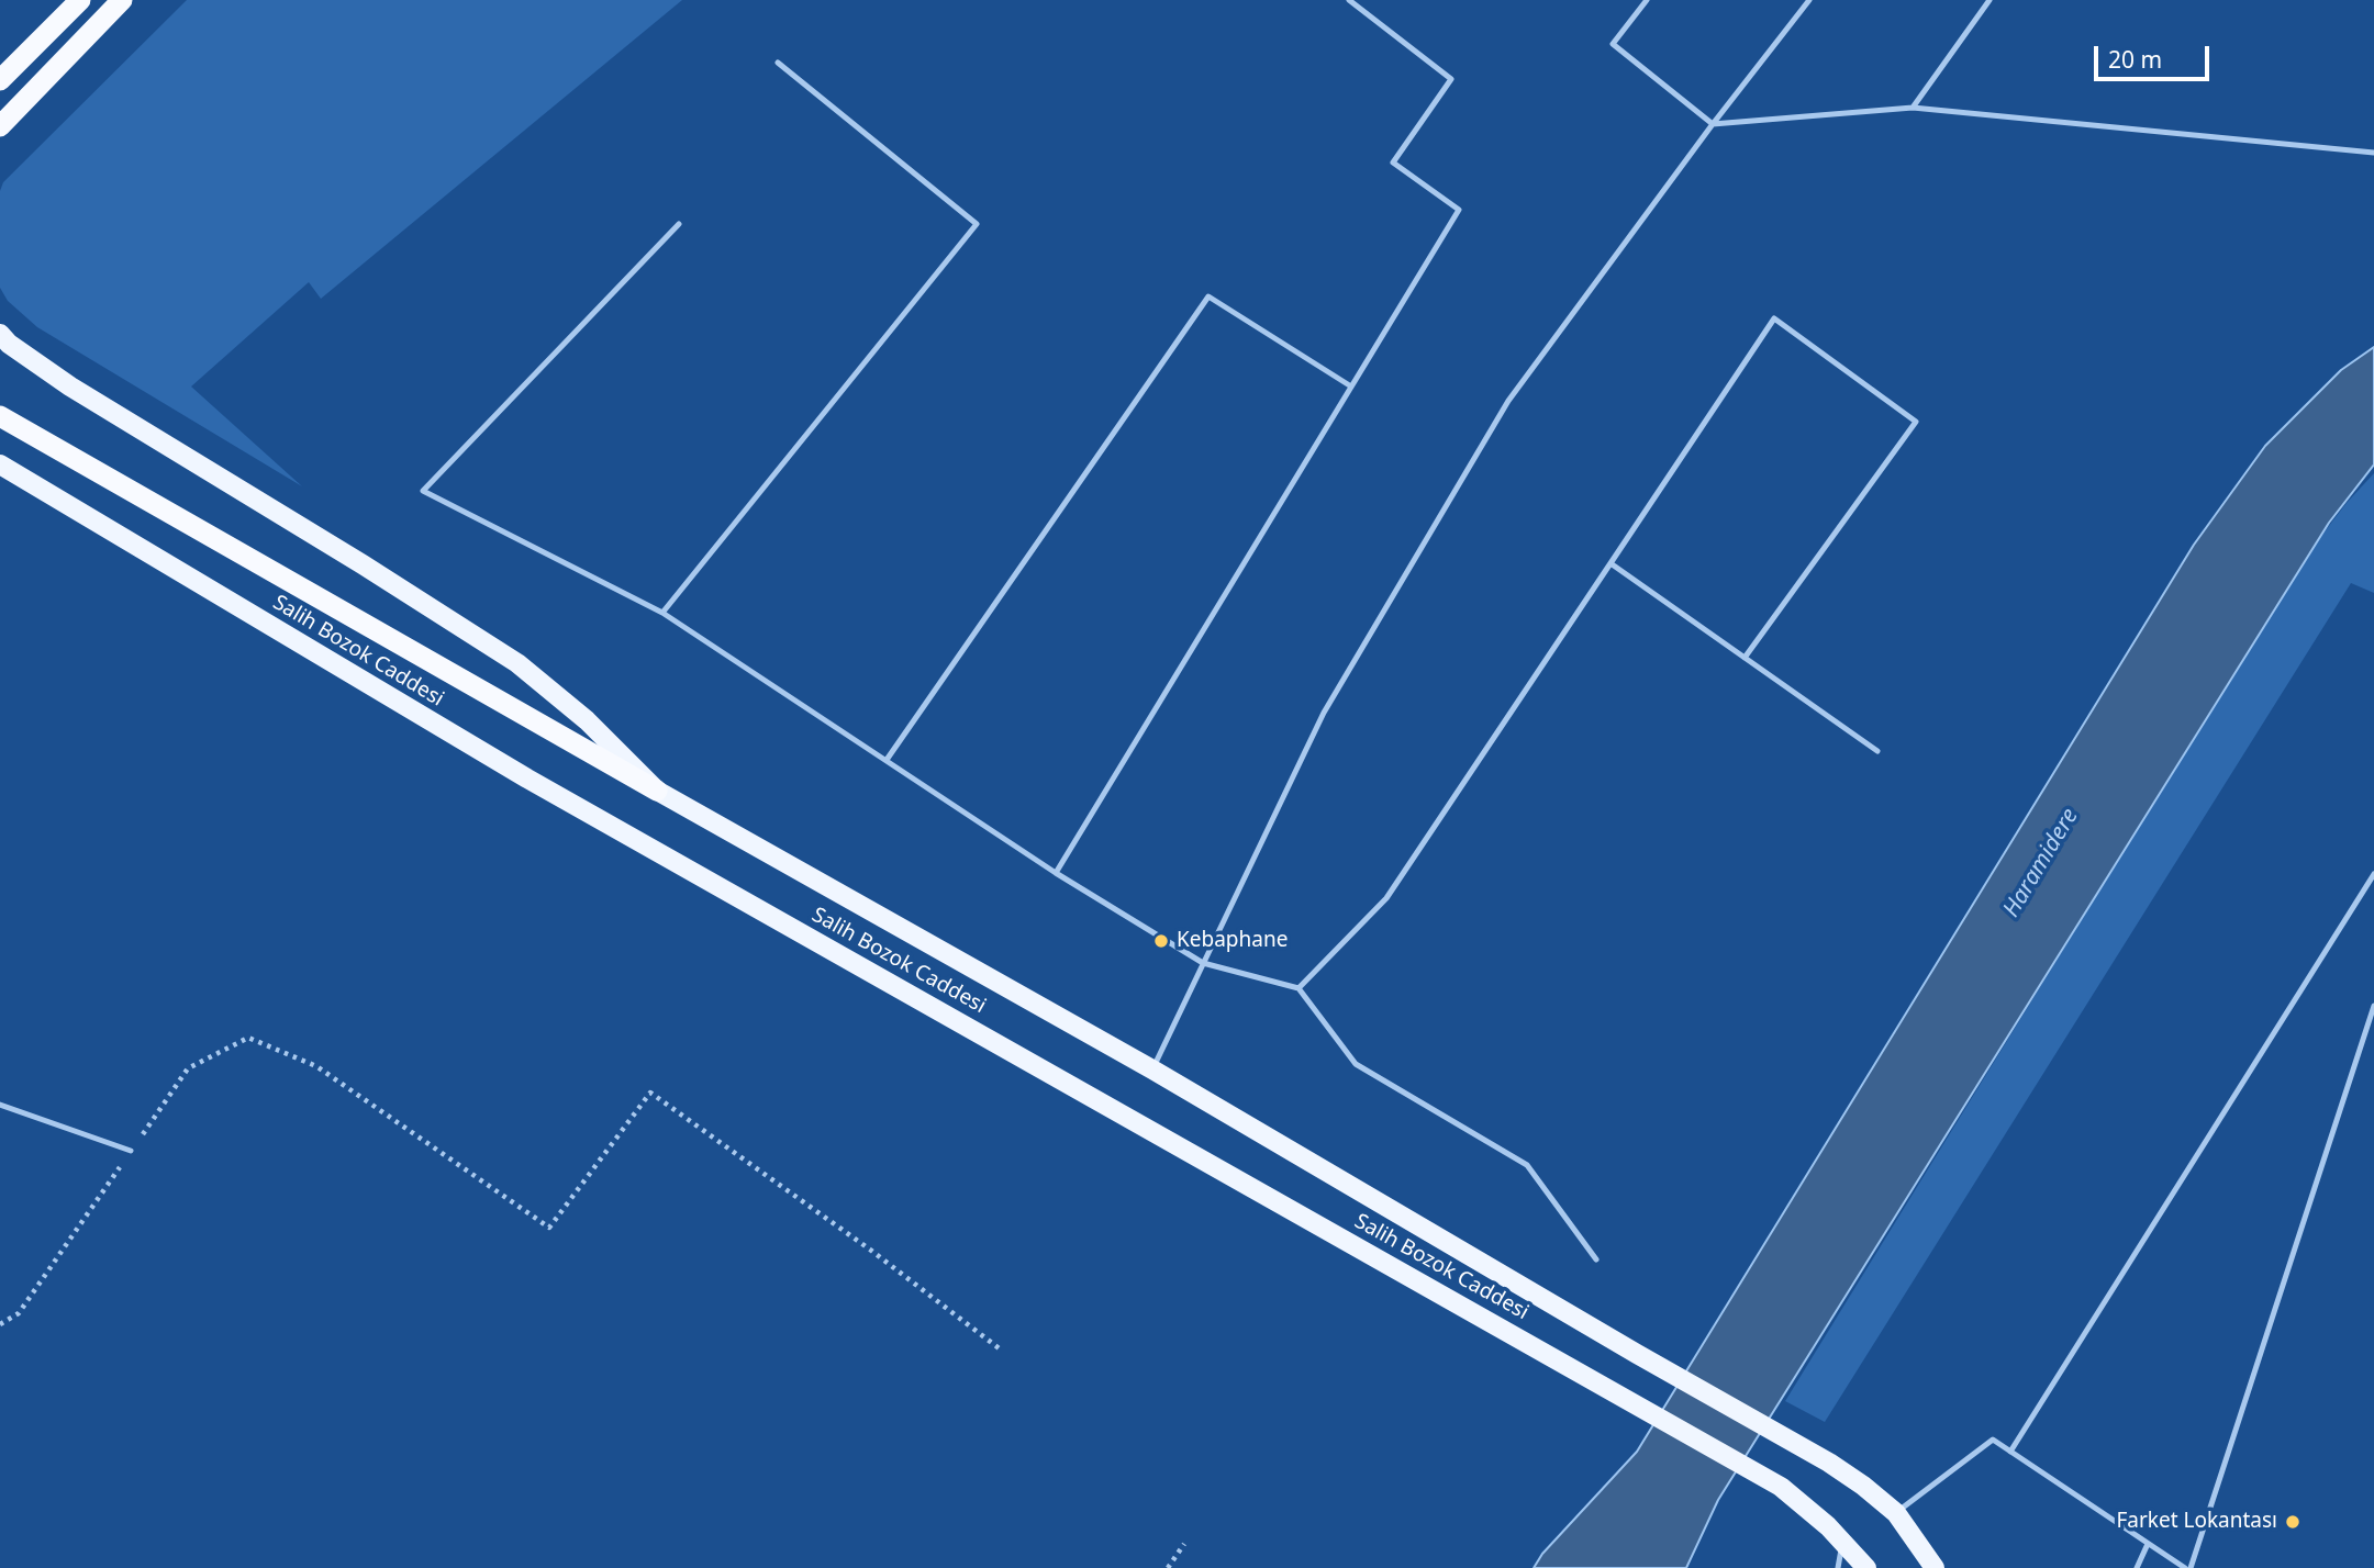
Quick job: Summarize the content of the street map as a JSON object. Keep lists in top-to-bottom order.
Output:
{
  "streets": {
    "main road": ["Salih Bozok Caddesi"]
  },
  "water": ["Haramidere"],
  "places": ["Kebaphane", "Farket Lokantası"],
  "scale_bar": "20 m"
}
